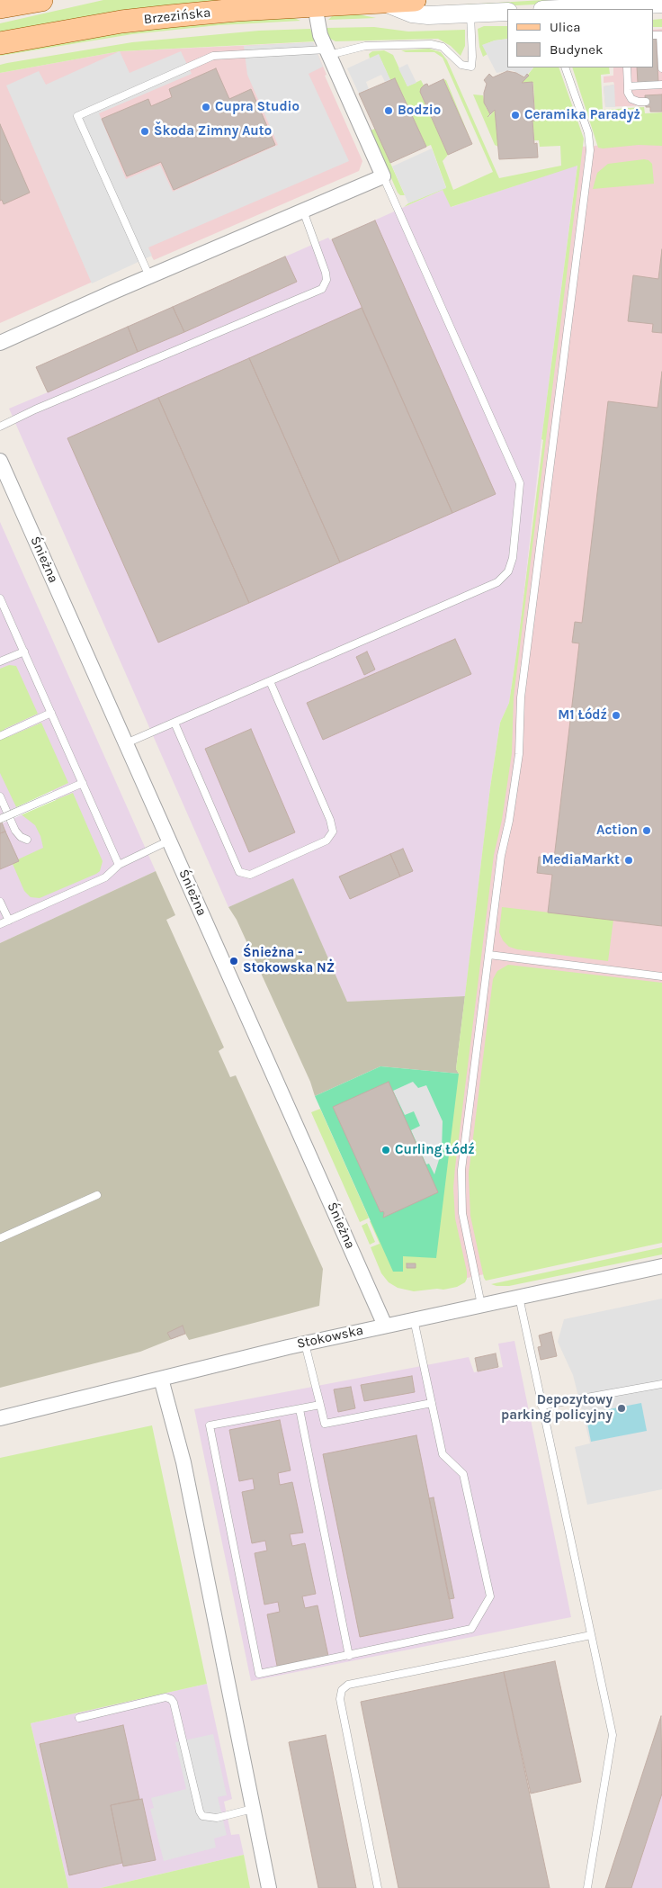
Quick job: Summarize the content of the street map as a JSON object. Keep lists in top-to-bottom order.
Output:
{
  "streets": {
    "main road": ["Brzezińska"],
    "street": ["Śnieżna", "Stokowska"]
  },
  "crossings": [
    ["Śnieżna", "Stokowska"]
  ],
  "places": [
    "Cupra Studio",
    "Bodzio",
    "Ceramika Paradyż",
    "Škoda Zimny Auto",
    "M1 Łódź",
    "Action",
    "MediaMarkt",
    "Śnieżna - Stokowska NŻ",
    "Curling Łódź",
    "Depozytowy parking policyjny"
  ],
  "legend": ["Ulica", "Budynek"]
}
